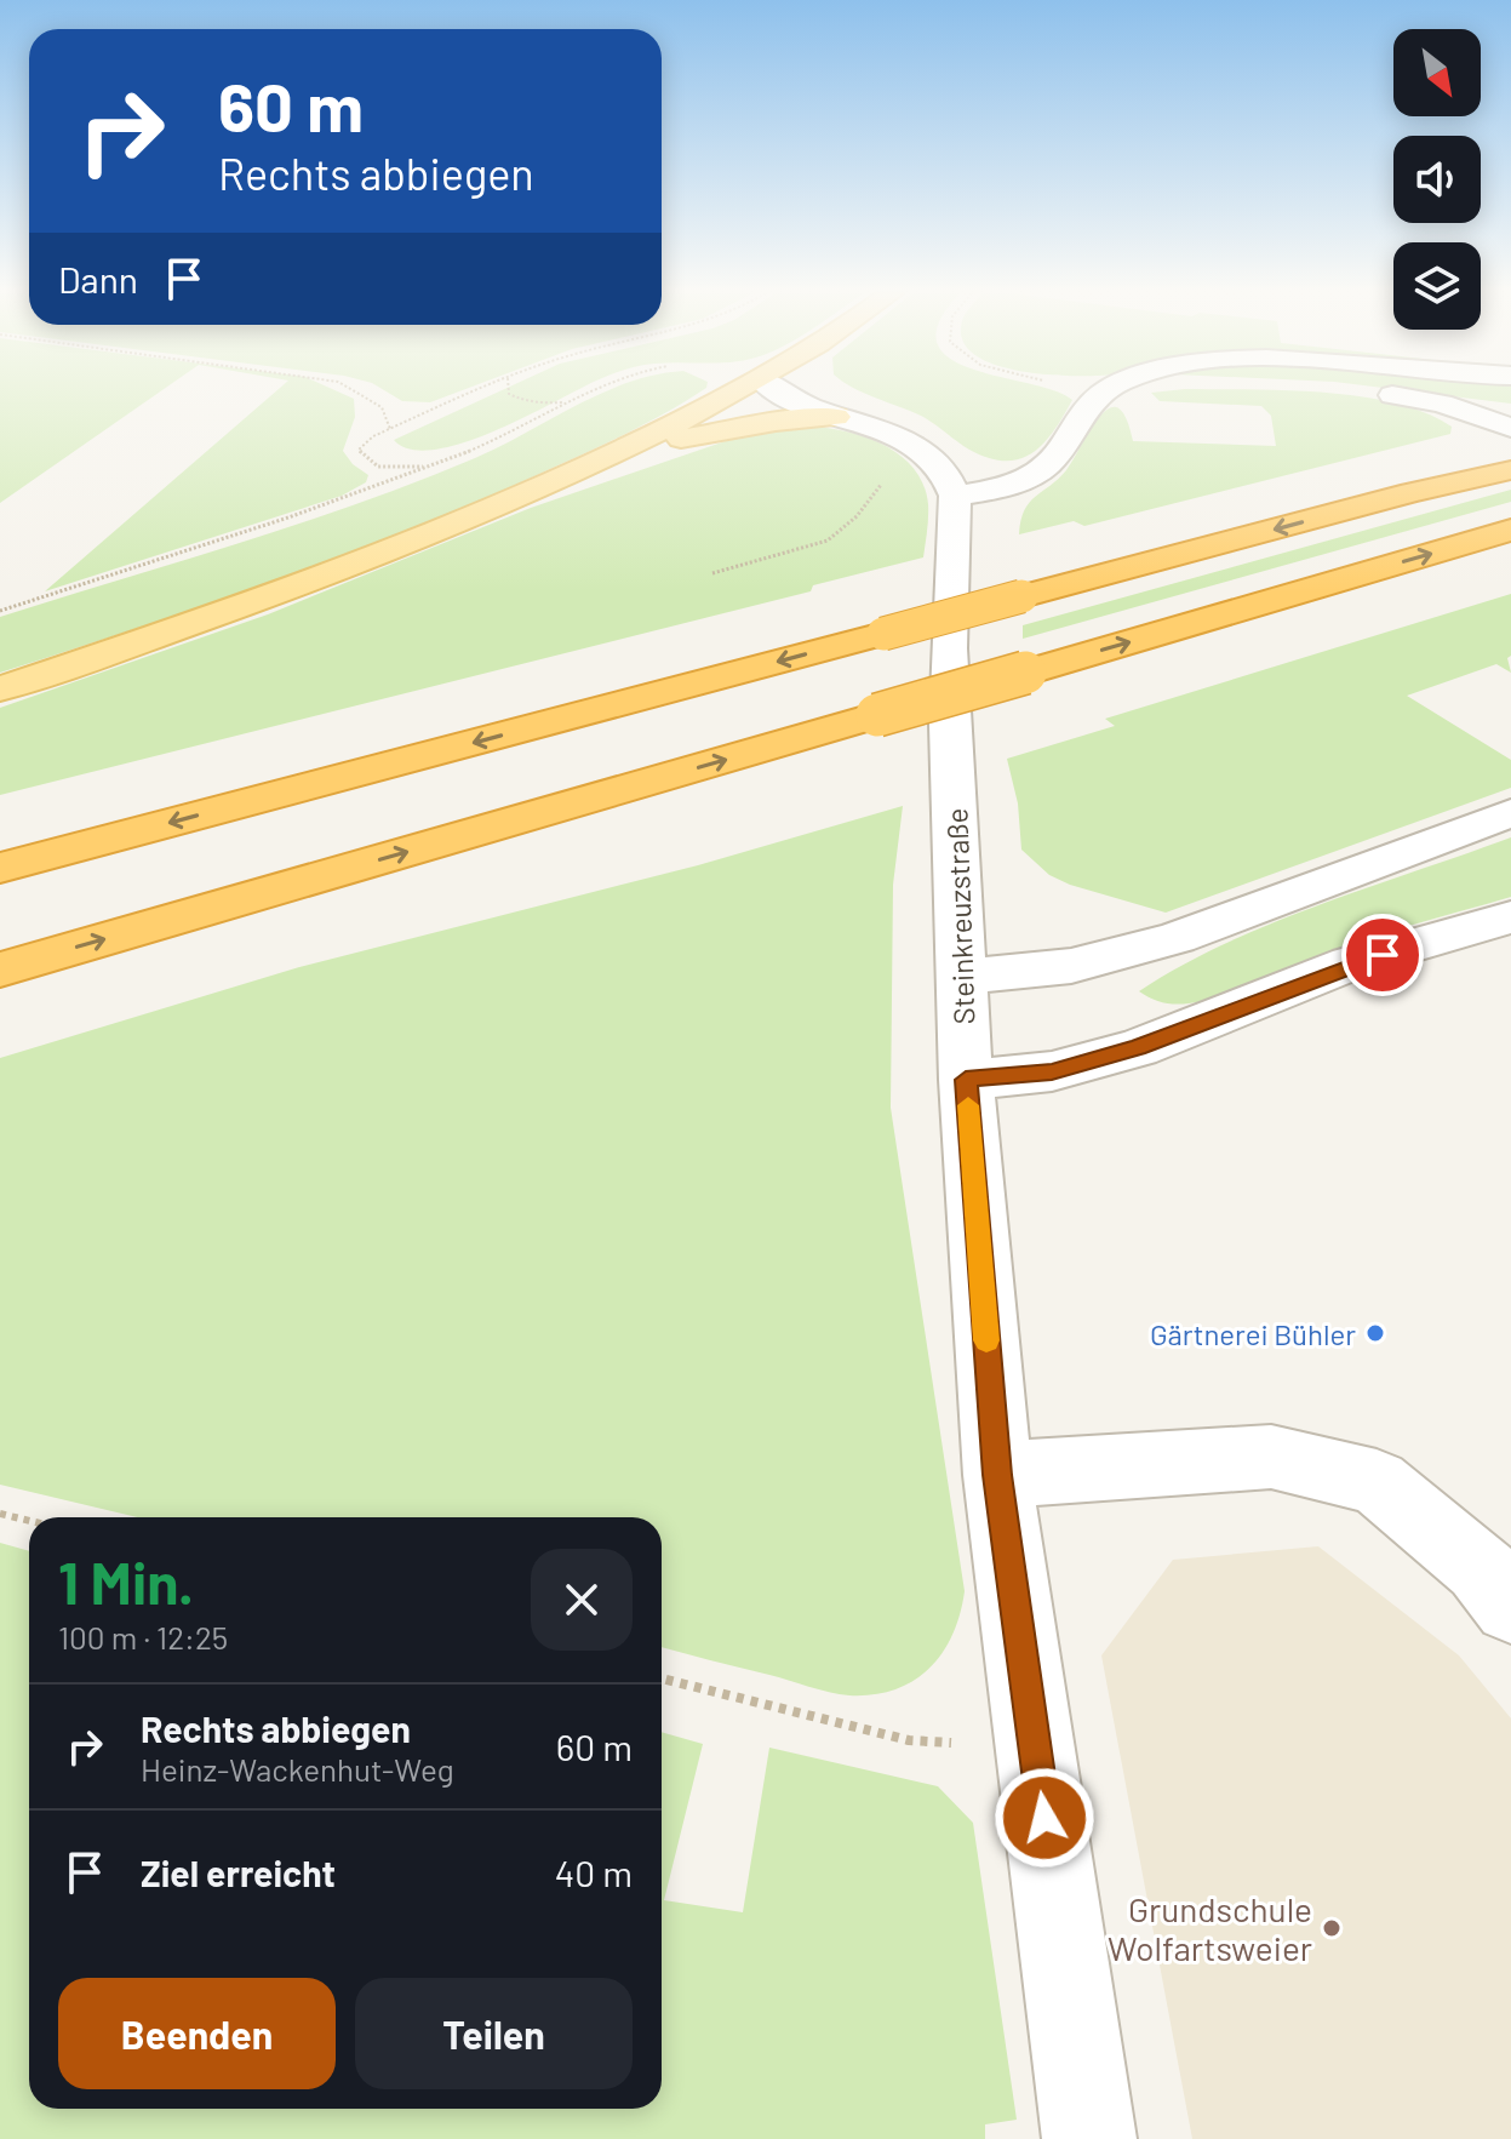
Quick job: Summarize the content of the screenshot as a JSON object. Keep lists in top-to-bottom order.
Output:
{
  "streets": {
    "street": ["Steinkreuzstraße"]
  },
  "places": ["Gärtnerei Bühler", "Grundschule Wolfartsweier"],
  "north": "bottom right",
  "page": {
    "turn": ["60 m", "Rechts abbiegen"],
    "then": "Dann",
    "heading": ["1 Min.", "100 m · 12:25"],
    "list": [
      {
        "name": "Rechts abbiegen",
        "note": "Heinz-Wackenhut-Weg",
        "value": "60 m"
      },
      {
        "name": "Ziel erreicht",
        "value": "40 m"
      }
    ],
    "buttons": ["Beenden", "Teilen"]
  }
}
